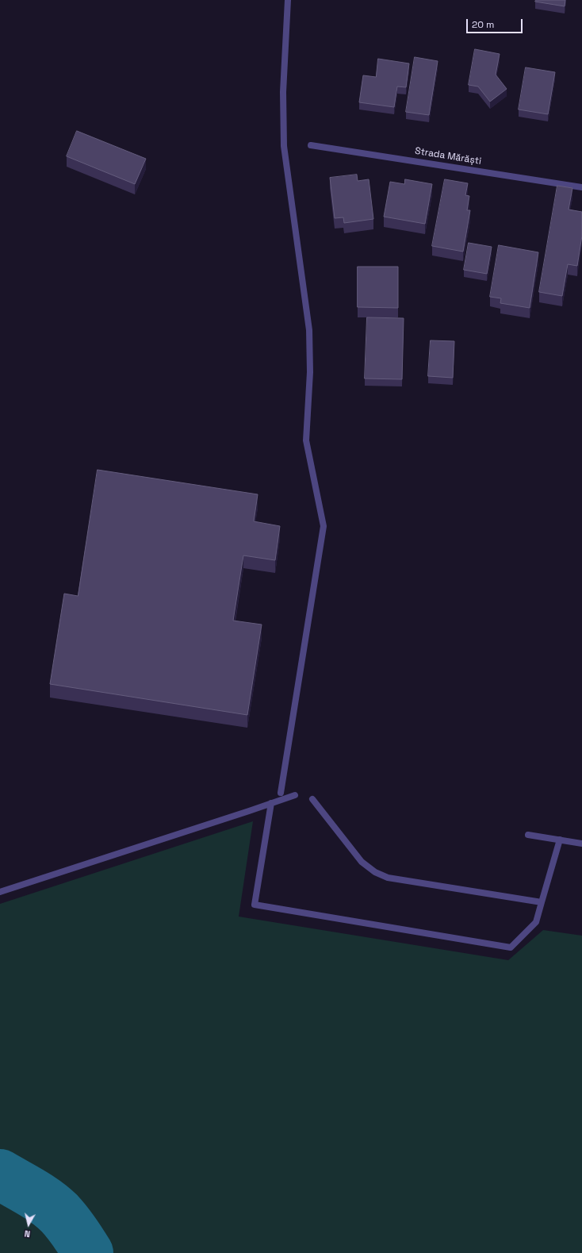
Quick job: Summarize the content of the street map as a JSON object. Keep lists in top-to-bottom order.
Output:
{
  "streets": {
    "street": ["Strada Mărăști"]
  },
  "scale_bar": "20 m",
  "north": "bottom"
}
